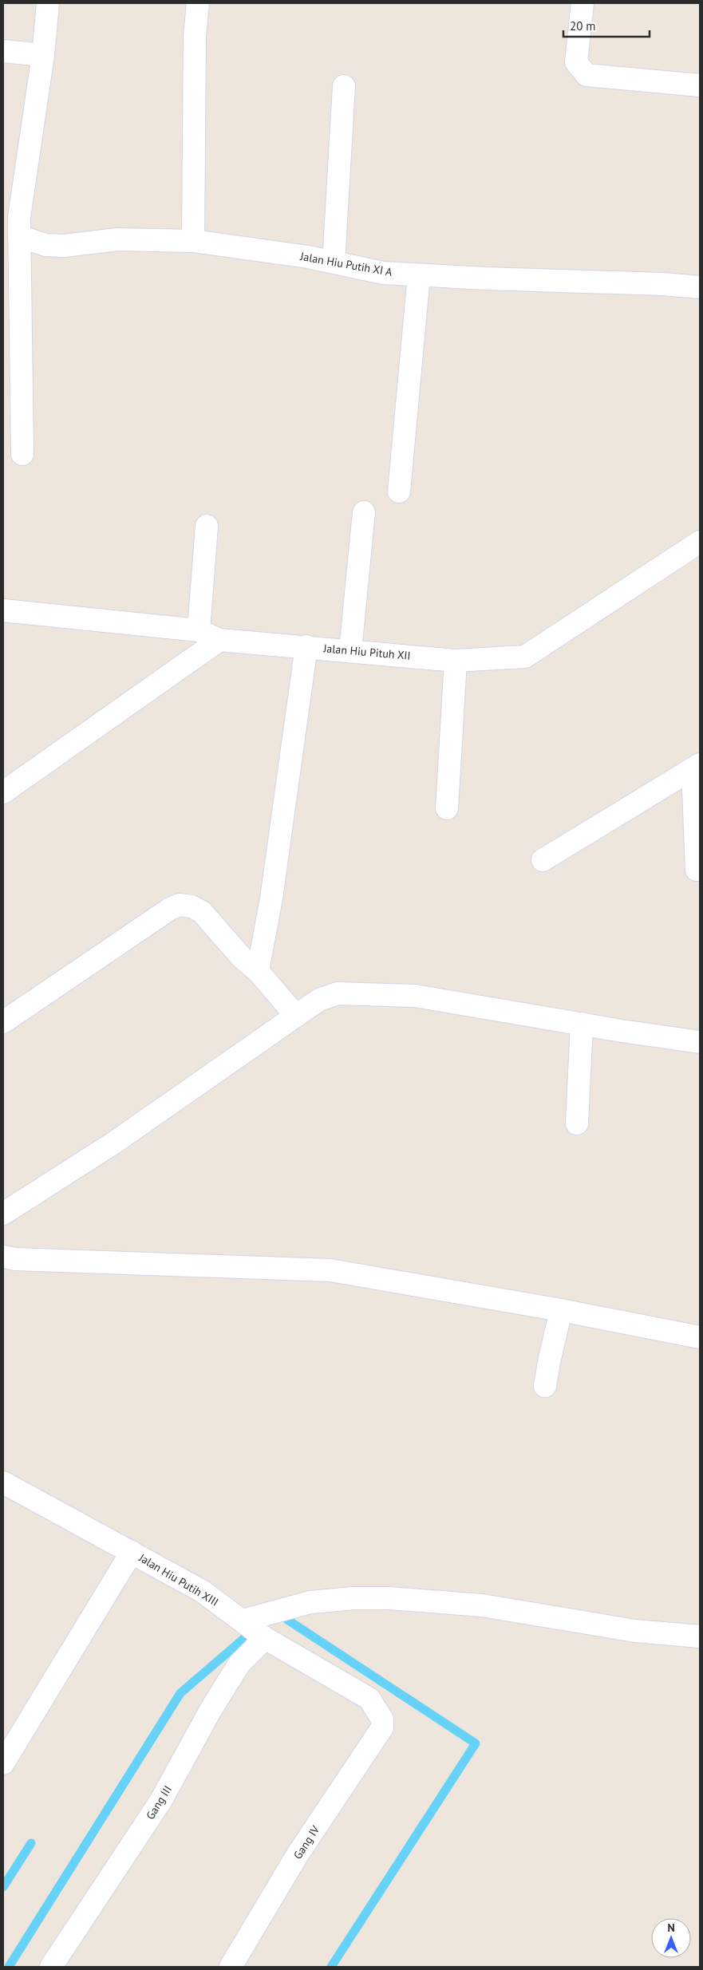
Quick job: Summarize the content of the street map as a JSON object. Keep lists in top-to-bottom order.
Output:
{
  "streets": {
    "street": [
      "Jalan Hiu Putih XI A",
      "Jalan Hiu Pituh XII",
      "Jalan Hiu Putih XIII",
      "Gang III",
      "Gang IV"
    ]
  },
  "crossings": [
    ["Jalan Hiu Putih XIII", "Gang III"],
    ["Jalan Hiu Putih XIII", "Gang IV"]
  ],
  "scale_bar": "20 m",
  "north": "top"
}
